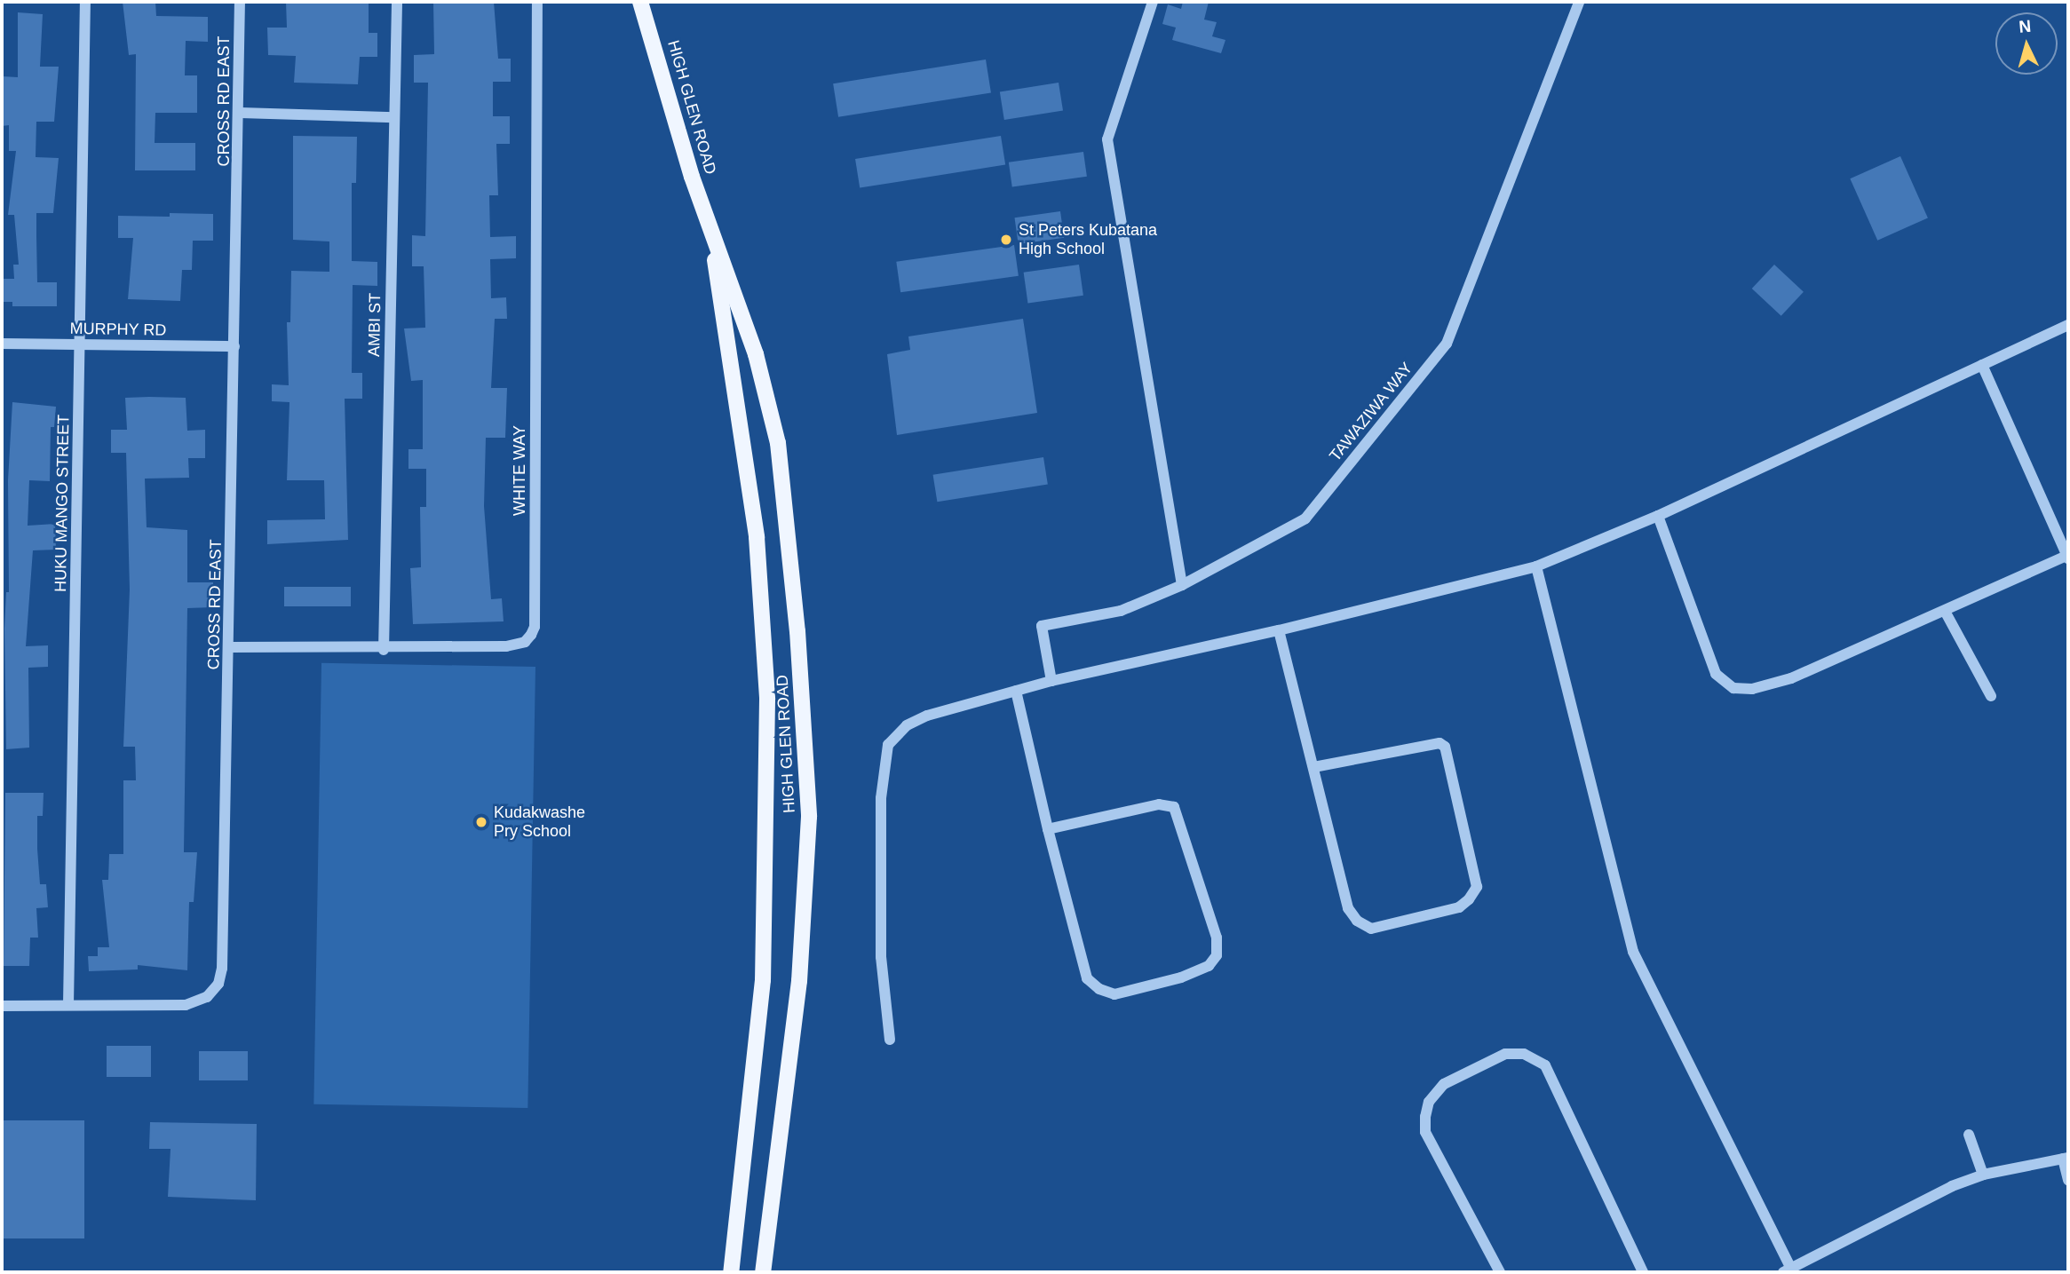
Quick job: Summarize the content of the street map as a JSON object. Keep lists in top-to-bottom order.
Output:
{
  "streets": {
    "main road": ["HIGH GLEN ROAD"],
    "street": [
      "CROSS RD EAST",
      "AMBI ST",
      "MURPHY RD",
      "TAWAZIWA WAY",
      "WHITE WAY",
      "HUKU MANGO STREET"
    ]
  },
  "crossings": [
    ["CROSS RD EAST", "MURPHY RD"],
    ["CROSS RD EAST", "WHITE WAY"],
    ["CROSS RD EAST", "HUKU MANGO STREET"],
    ["AMBI ST", "WHITE WAY"],
    ["MURPHY RD", "HUKU MANGO STREET"]
  ],
  "places": ["St Peters Kubatana High School", "Kudakwashe Pry School"],
  "north": "top"
}
